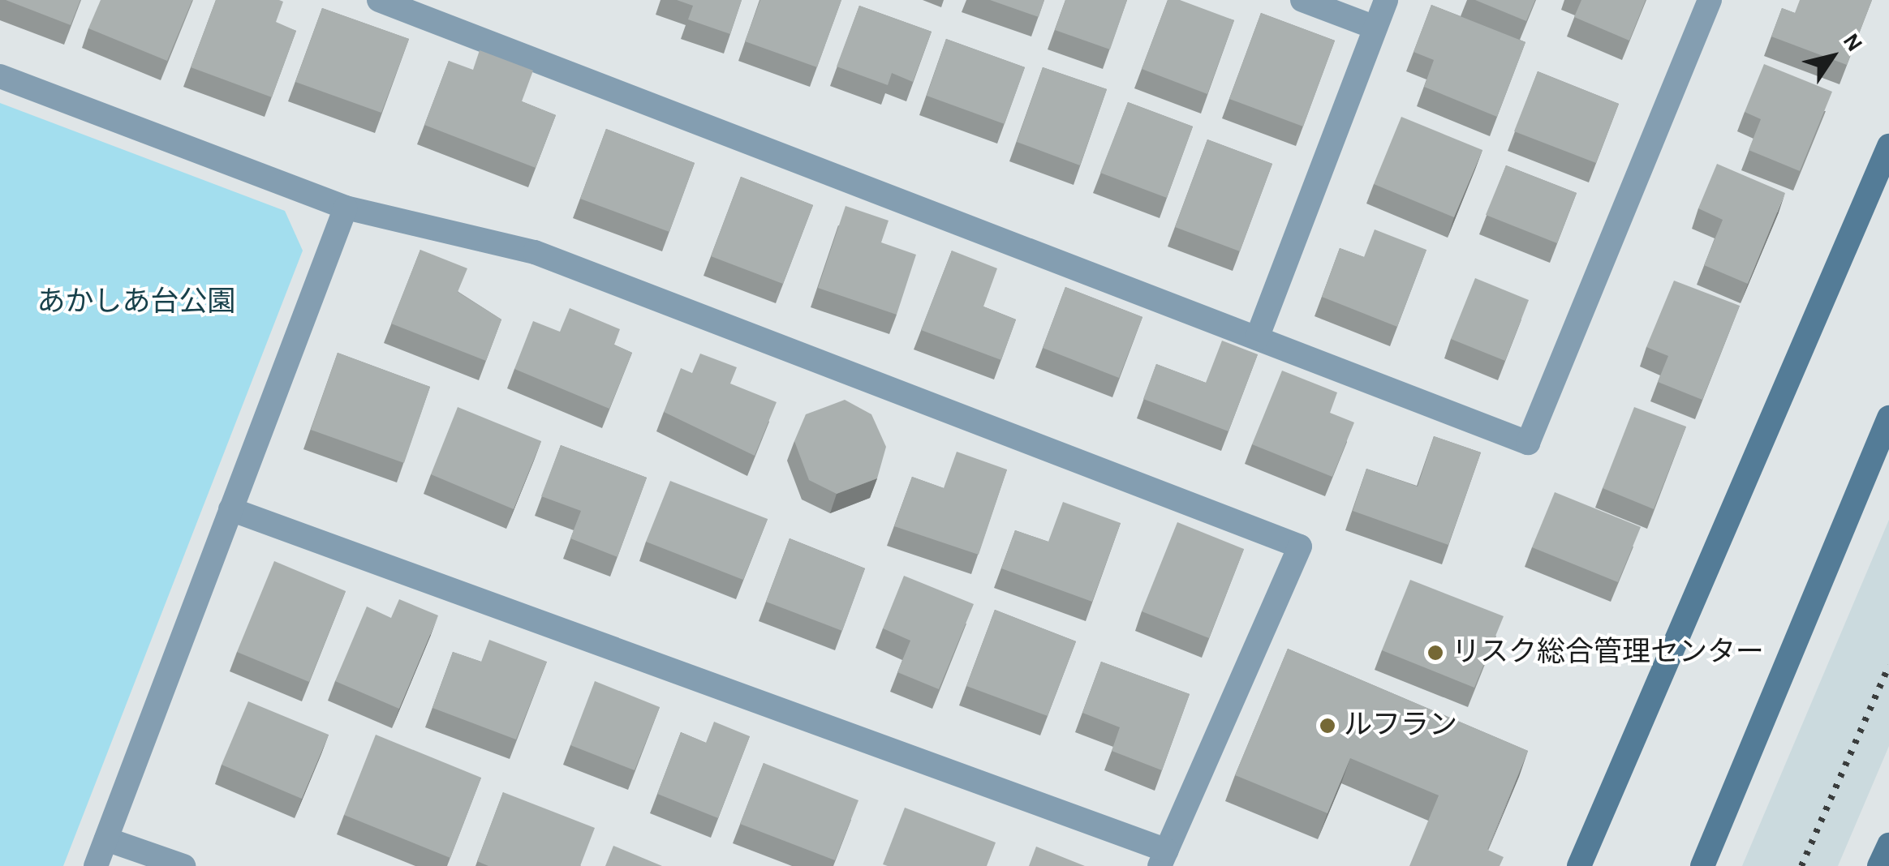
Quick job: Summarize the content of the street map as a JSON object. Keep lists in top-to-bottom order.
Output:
{
  "parks": ["あかしあ台公園"],
  "places": ["リスク総合管理センター", "ルフラン"],
  "north": "top right"
}
